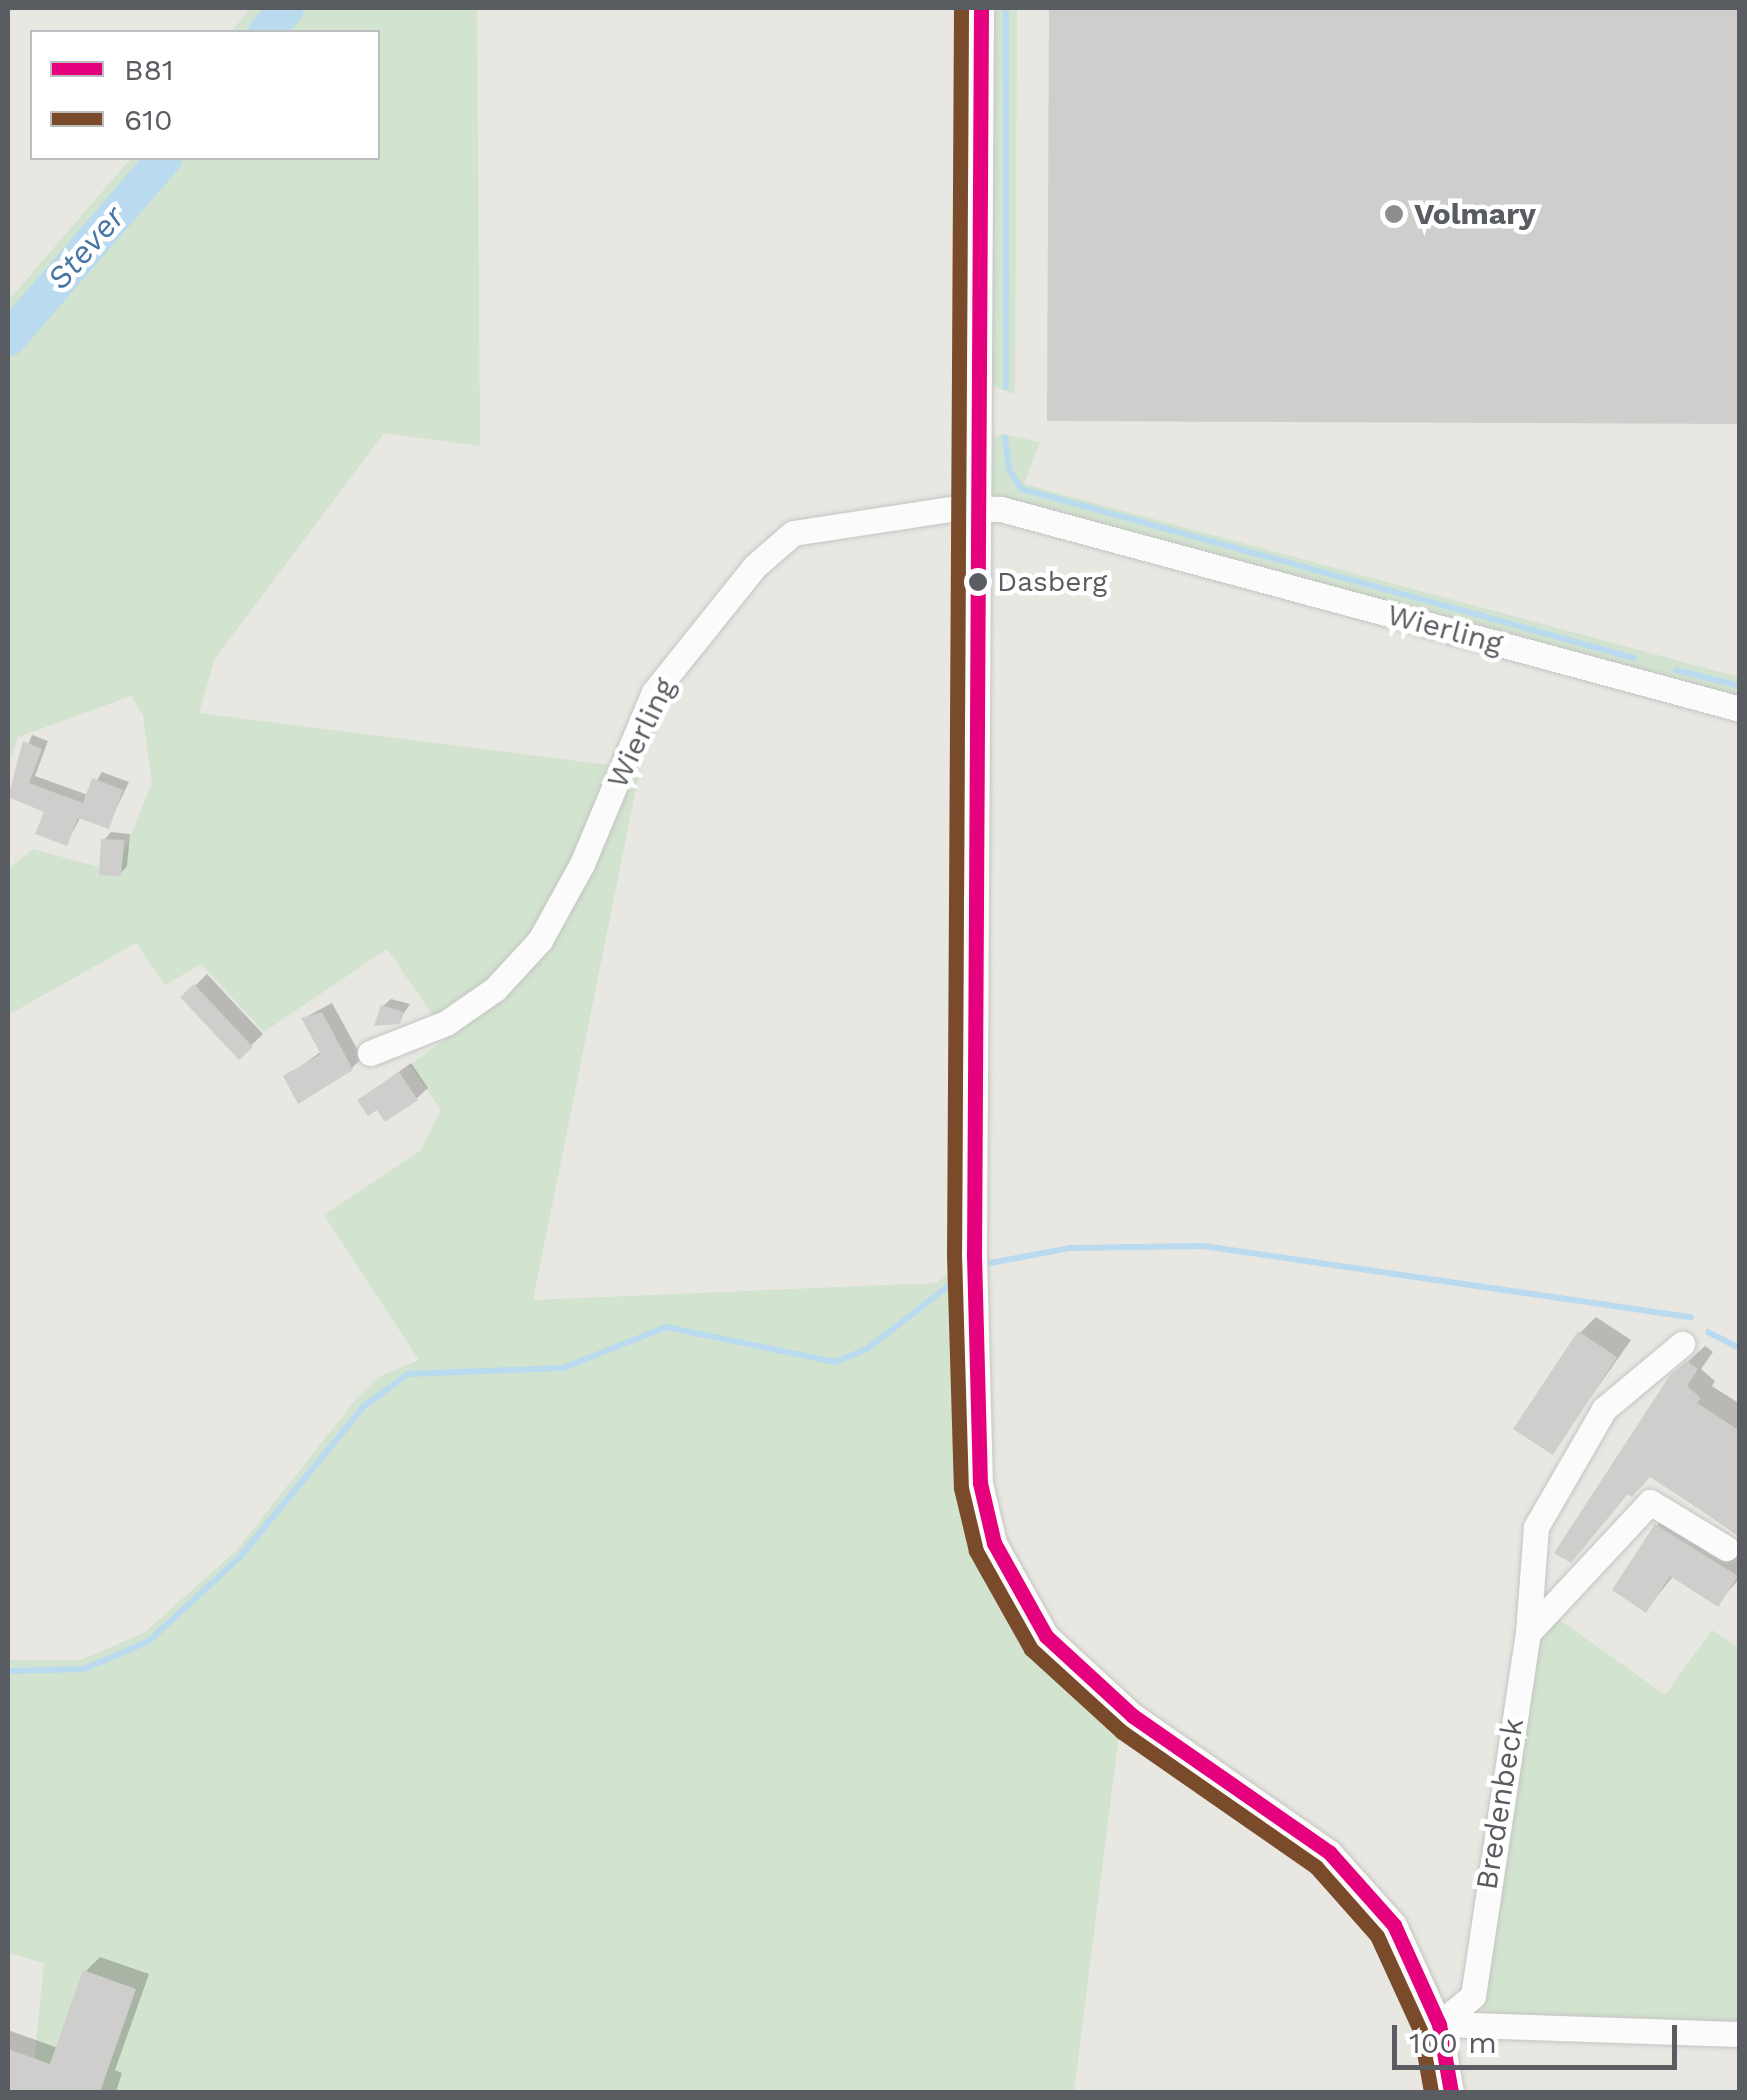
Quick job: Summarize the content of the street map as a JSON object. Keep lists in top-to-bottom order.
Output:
{
  "streets": {
    "street": ["Wierling", "Bredenbeck"]
  },
  "water": ["Stever"],
  "places": ["Volmary", "Dasberg"],
  "lines": ["transit line B81", "transit line 610"],
  "legend": ["B81", "610"],
  "scale_bar": "100 m"
}
